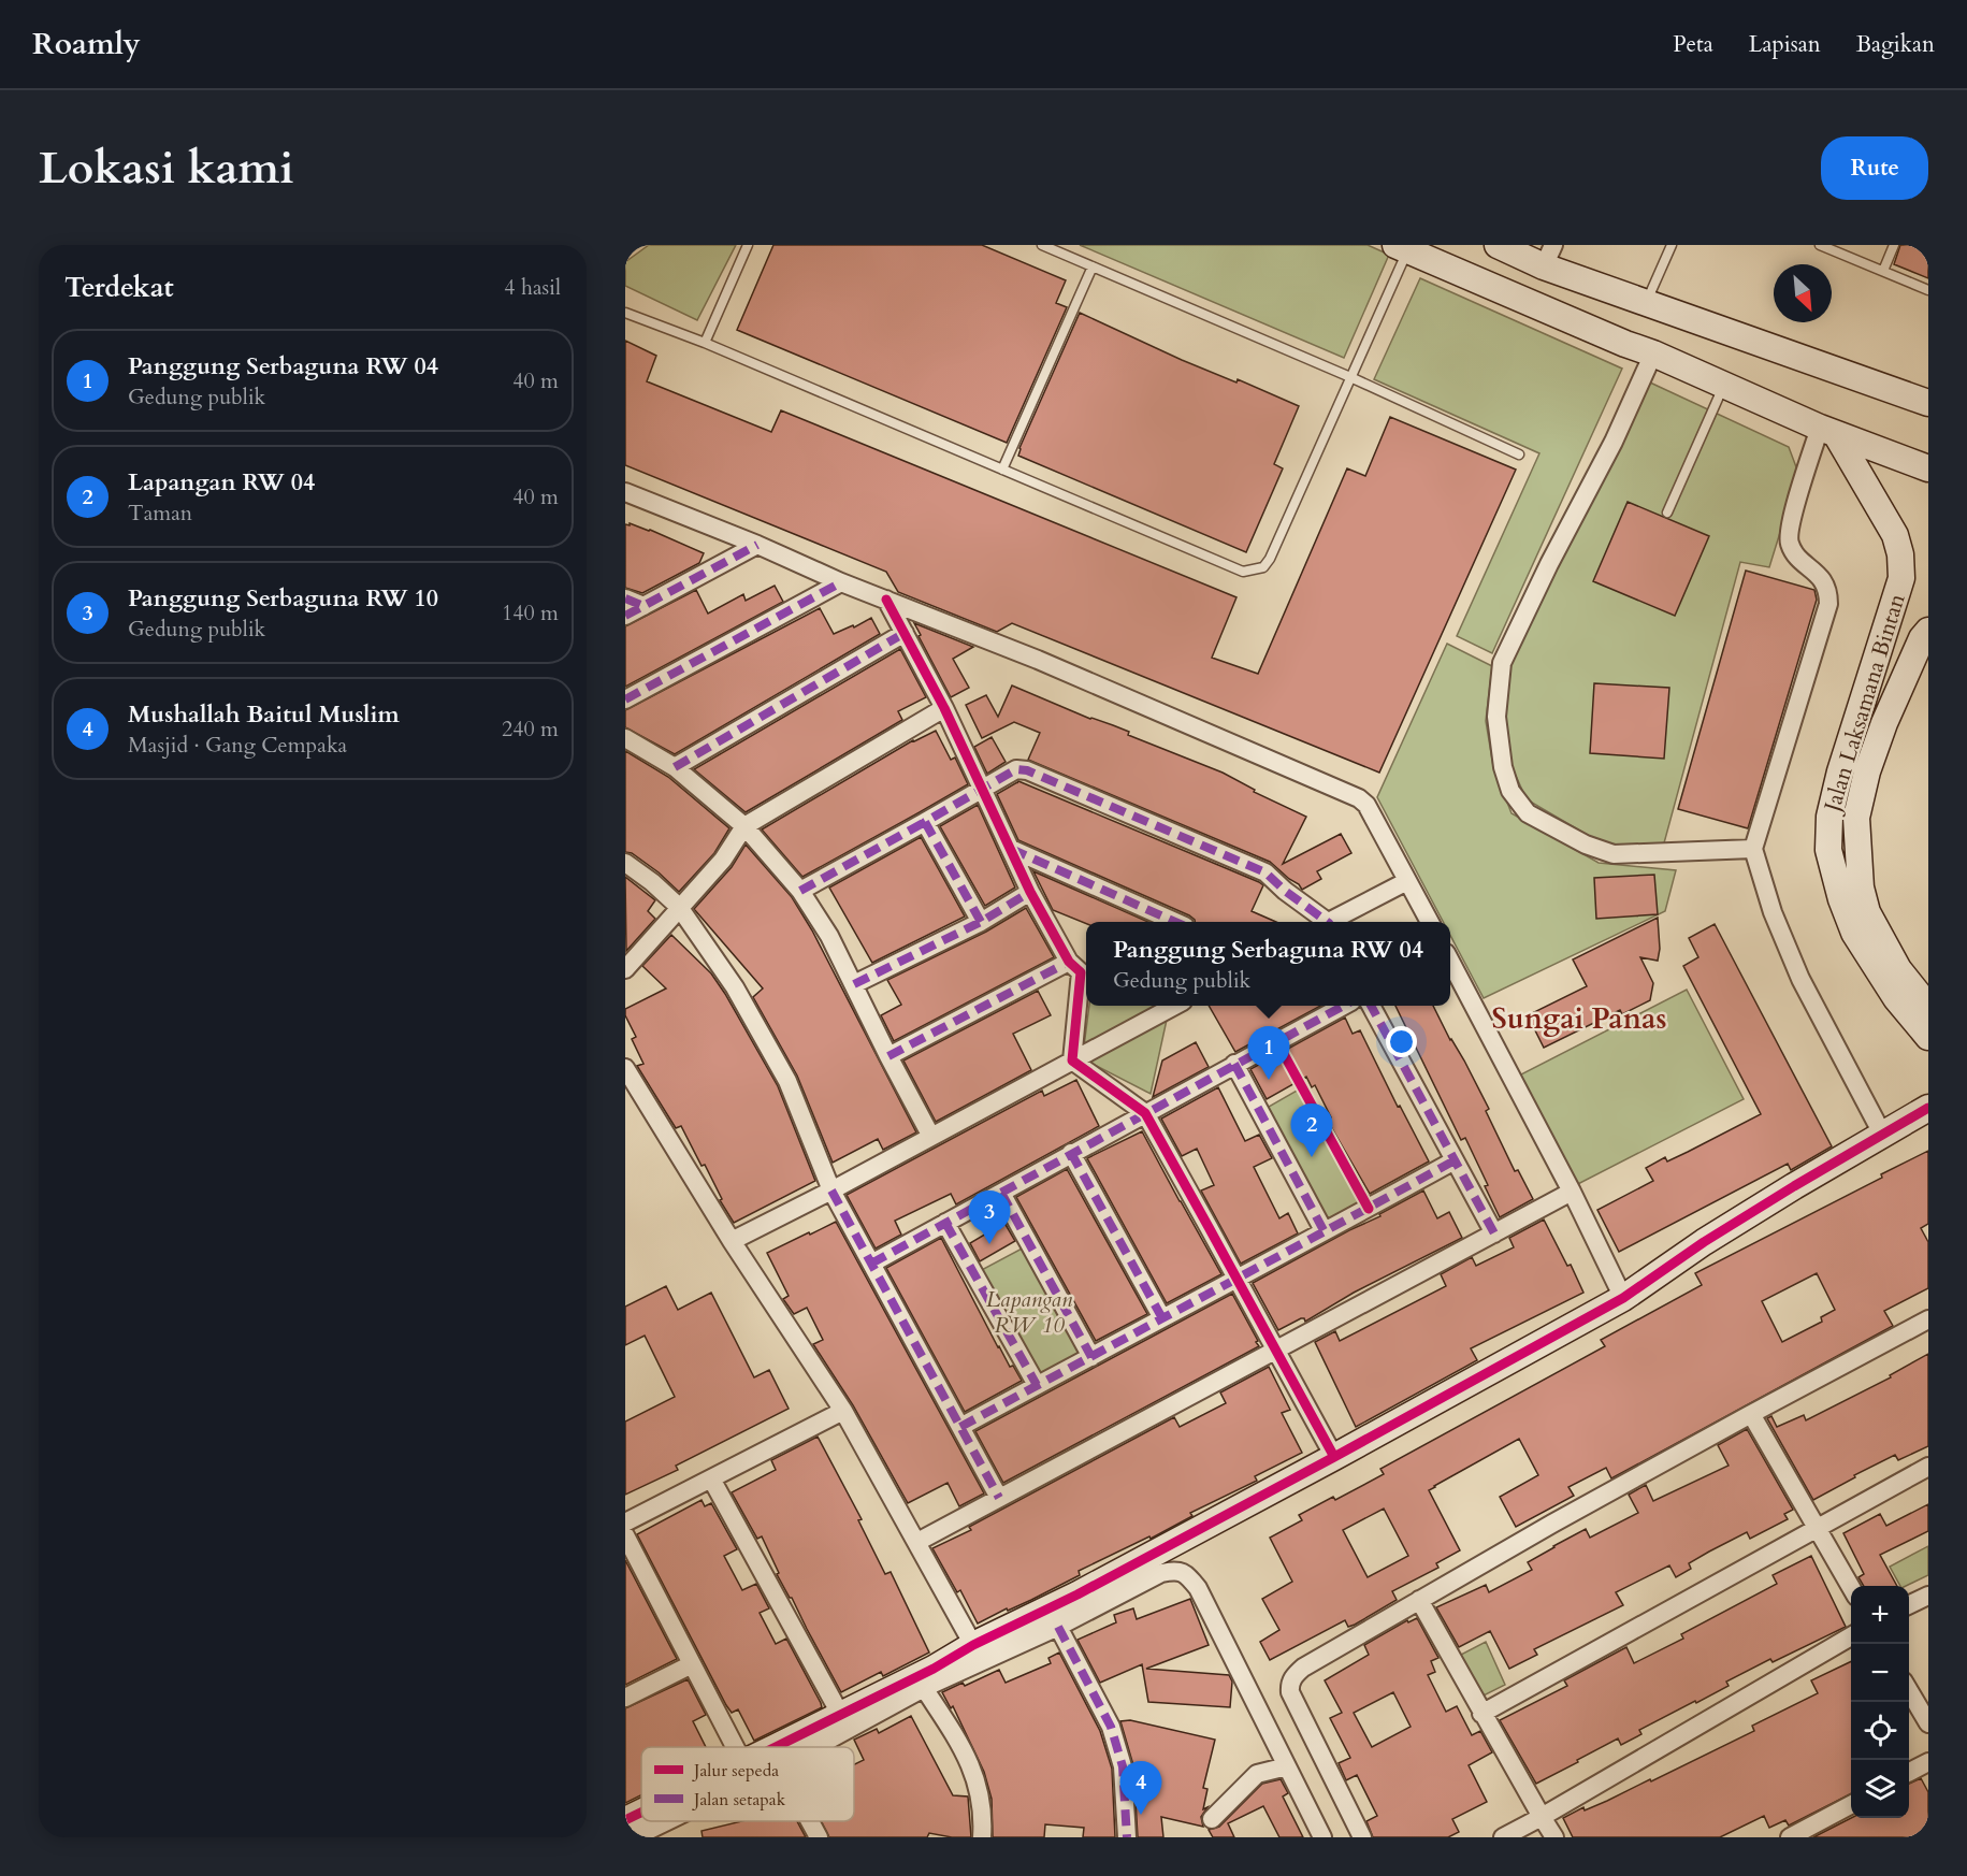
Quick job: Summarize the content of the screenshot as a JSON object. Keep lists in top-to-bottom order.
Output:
{
  "streets": {
    "main road": ["Jalan Laksamana Bintan"]
  },
  "districts": ["Sungai Panas"],
  "parks": ["Lapangan RW 10"],
  "legend": ["Jalur sepeda", "Jalan setapak"],
  "north": "bottom right",
  "page": {
    "header": "Roamly",
    "nav": ["Peta", "Lapisan", "Bagikan"],
    "buttons": "Rute",
    "title": "Lokasi kami",
    "heading": ["Terdekat", "4 hasil"],
    "list": [
      {
        "mark": "1",
        "name": "Panggung Serbaguna RW 04",
        "note": "Gedung publik",
        "value": "40 m"
      },
      {
        "mark": "2",
        "name": "Lapangan RW 04",
        "note": "Taman",
        "value": "40 m"
      },
      {
        "mark": "3",
        "name": "Panggung Serbaguna RW 10",
        "note": "Gedung publik",
        "value": "140 m"
      },
      {
        "mark": "4",
        "name": "Mushallah Baitul Muslim",
        "note": "Masjid · Gang Cempaka",
        "value": "240 m"
      }
    ],
    "popup": ["Panggung Serbaguna RW 04", "Gedung publik"],
    "pins": [
      "1",
      "2",
      "3",
      "4"
    ],
    "map_buttons": ["+", "−"]
  }
}
